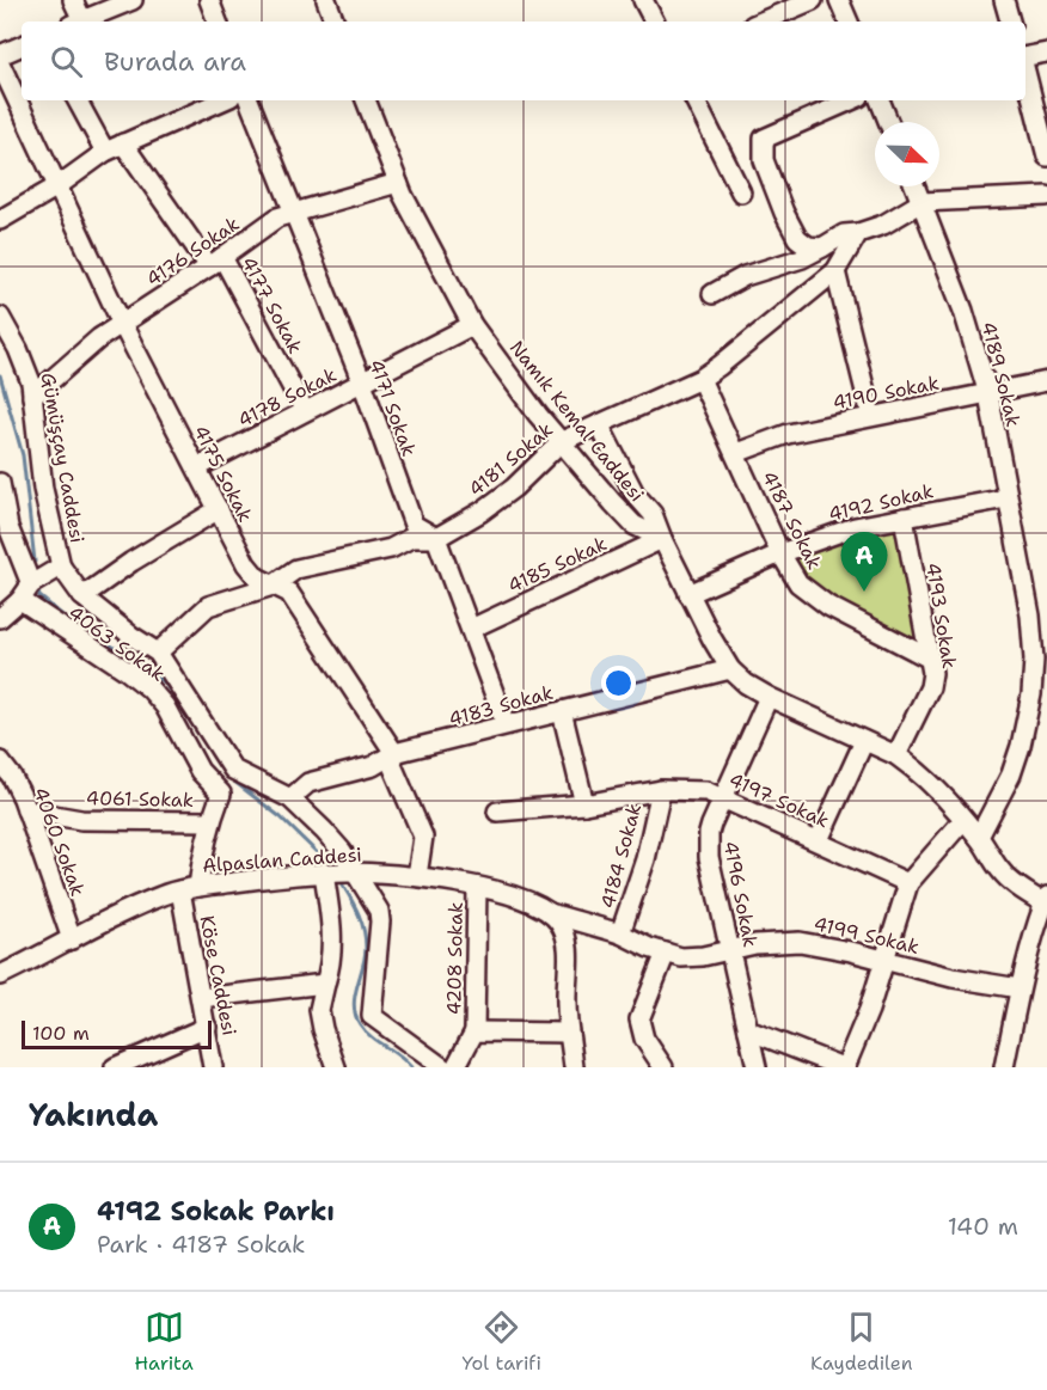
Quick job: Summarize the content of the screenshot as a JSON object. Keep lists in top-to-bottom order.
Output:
{
  "streets": {
    "street": [
      "4176 Sokak",
      "4177 Sokak",
      "4189 Sokak",
      "4190 Sokak",
      "4178 Sokak",
      "4171 Sokak",
      "Namık Kemal Caddesi",
      "Gümüşçay Caddesi",
      "4181 Sokak",
      "4175 Sokak",
      "4192 Sokak",
      "4187 Sokak",
      "4185 Sokak",
      "4193 Sokak",
      "4063 Sokak",
      "4183 Sokak",
      "4061 Sokak",
      "4197 Sokak",
      "4060 Sokak",
      "4184 Sokak",
      "Alpaslan Caddesi",
      "4196 Sokak",
      "4199 Sokak",
      "4208 Sokak",
      "Köse Caddesi"
    ]
  },
  "crossings": [
    ["4176 Sokak", "4177 Sokak"],
    ["4176 Sokak", "4171 Sokak"],
    ["4176 Sokak", "Namık Kemal Caddesi"],
    ["4176 Sokak", "Gümüşçay Caddesi"],
    ["4176 Sokak", "4175 Sokak"],
    ["4177 Sokak", "4178 Sokak"],
    ["4189 Sokak", "4190 Sokak"],
    ["4189 Sokak", "4192 Sokak"],
    ["4190 Sokak", "4187 Sokak"],
    ["4178 Sokak", "4171 Sokak"],
    ["4178 Sokak", "Namık Kemal Caddesi"],
    ["4178 Sokak", "4175 Sokak"],
    ["4171 Sokak", "4181 Sokak"],
    ["4171 Sokak", "4185 Sokak"],
    ["4171 Sokak", "4183 Sokak"],
    ["Namık Kemal Caddesi", "4181 Sokak"],
    ["Namık Kemal Caddesi", "4185 Sokak"],
    ["Gümüşçay Caddesi", "4181 Sokak"],
    ["Gümüşçay Caddesi", "4183 Sokak"],
    ["Gümüşçay Caddesi", "Alpaslan Caddesi"],
    ["4181 Sokak", "4175 Sokak"],
    ["4181 Sokak", "4187 Sokak"],
    ["4175 Sokak", "4183 Sokak"],
    ["4175 Sokak", "Alpaslan Caddesi"],
    ["4192 Sokak", "4187 Sokak"],
    ["4192 Sokak", "4193 Sokak"],
    ["4187 Sokak", "4193 Sokak"],
    ["4063 Sokak", "4061 Sokak"],
    ["4063 Sokak", "Alpaslan Caddesi"],
    ["4063 Sokak", "Köse Caddesi"],
    ["4061 Sokak", "4060 Sokak"],
    ["4197 Sokak", "4184 Sokak"],
    ["4197 Sokak", "4196 Sokak"],
    ["4060 Sokak", "Alpaslan Caddesi"],
    ["4184 Sokak", "4199 Sokak"],
    ["Alpaslan Caddesi", "4199 Sokak"],
    ["Alpaslan Caddesi", "4208 Sokak"],
    ["Alpaslan Caddesi", "Köse Caddesi"],
    ["4196 Sokak", "4199 Sokak"]
  ],
  "scale_bar": "100 m",
  "north": "bottom right",
  "page": {
    "search": "Burada ara",
    "pins": "A",
    "scale": "100 m",
    "heading": "Yakında",
    "list": [
      {
        "mark": "A",
        "name": "4192 Sokak Parkı",
        "note": "Park · 4187 Sokak",
        "value": "140 m"
      }
    ],
    "nav": ["Harita", "Yol tarifi", "Kaydedilen"]
  }
}
